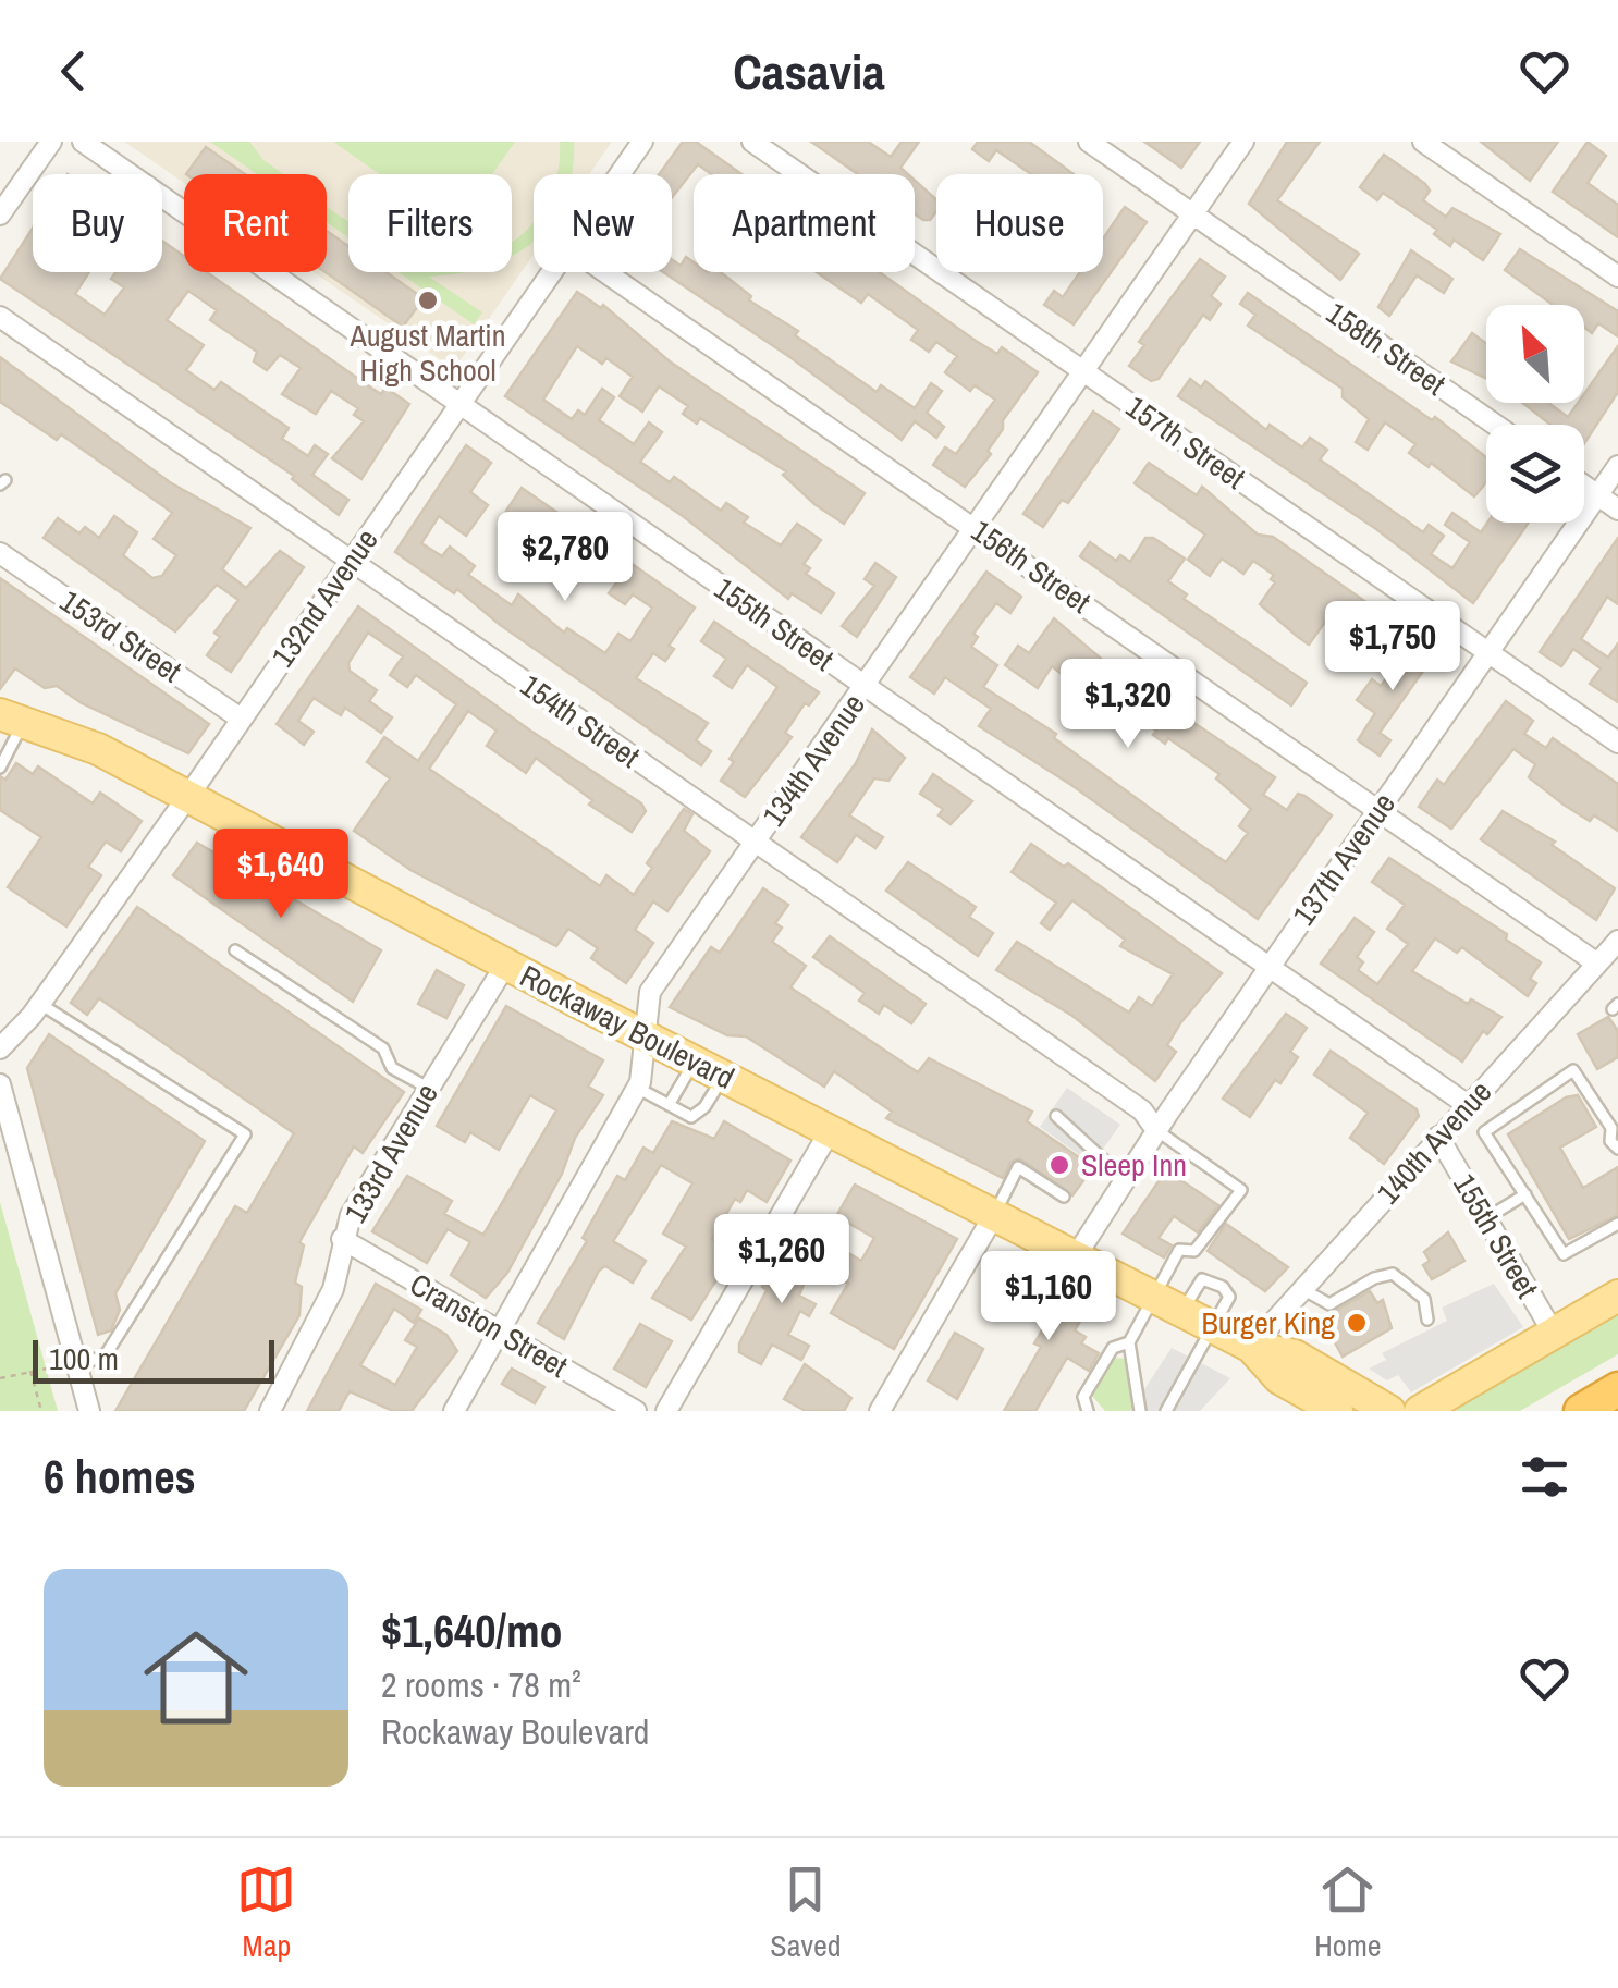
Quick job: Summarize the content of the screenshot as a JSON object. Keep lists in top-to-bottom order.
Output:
{
  "streets": {
    "main road": ["Rockaway Boulevard"],
    "street": [
      "158th Street",
      "157th Street",
      "156th Street",
      "132nd Avenue",
      "155th Street",
      "153rd Street",
      "154th Street",
      "134th Avenue",
      "137th Avenue",
      "140th Avenue",
      "133rd Avenue",
      "Cranston Street"
    ]
  },
  "crossings": [
    ["158th Street", "134th Avenue"],
    ["157th Street", "134th Avenue"],
    ["157th Street", "137th Avenue"],
    ["156th Street", "134th Avenue"],
    ["156th Street", "137th Avenue"],
    ["156th Street", "140th Avenue"],
    ["132nd Avenue", "155th Street"],
    ["132nd Avenue", "153rd Street"],
    ["132nd Avenue", "154th Street"],
    ["132nd Avenue", "Rockaway Boulevard"],
    ["155th Street", "134th Avenue"],
    ["155th Street", "137th Avenue"],
    ["155th Street", "140th Avenue"],
    ["154th Street", "134th Avenue"],
    ["154th Street", "137th Avenue"],
    ["134th Avenue", "Rockaway Boulevard"],
    ["134th Avenue", "Cranston Street"],
    ["137th Avenue", "Rockaway Boulevard"],
    ["Rockaway Boulevard", "140th Avenue"],
    ["Rockaway Boulevard", "133rd Avenue"],
    ["133rd Avenue", "Cranston Street"]
  ],
  "places": ["August Martin High School", "Sleep Inn", "Burger King"],
  "scale_bar": "100 m",
  "north": "top left",
  "page": {
    "header": "Casavia",
    "chip": [
      "Buy",
      "Rent",
      "Filters",
      "New",
      "Apartment",
      "House"
    ],
    "price": [
      "$2,780",
      "$1,750",
      "$1,320",
      "$1,640",
      "$1,260",
      "$1,160"
    ],
    "scale": "100 m",
    "heading": "6 homes",
    "list": [
      {
        "name": "$1,640/mo",
        "note": "2 rooms · 78 m² · Rockaway Boulevard"
      }
    ],
    "tabs": ["Map", "Saved", "Home"]
  }
}
